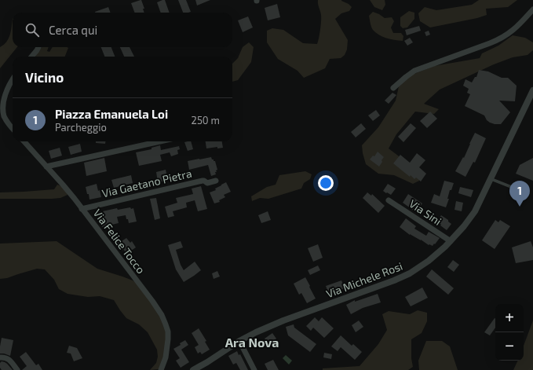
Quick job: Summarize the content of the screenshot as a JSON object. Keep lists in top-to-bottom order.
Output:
{
  "streets": {
    "street": [
      "Via Gaetano Pietra",
      "Via Sini",
      "Via Felice Tocco",
      "Via Michele Rosi"
    ]
  },
  "crossings": [
    ["Via Gaetano Pietra", "Via Felice Tocco"],
    ["Via Sini", "Via Michele Rosi"]
  ],
  "districts": ["Ara Nova"],
  "page": {
    "search": "Cerca qui",
    "heading": "Vicino",
    "list": [
      {
        "mark": "1",
        "name": "Piazza Emanuela Loi",
        "note": "Parcheggio",
        "value": "250 m"
      }
    ],
    "pins": "1",
    "map_buttons": ["+", "−"]
  }
}
